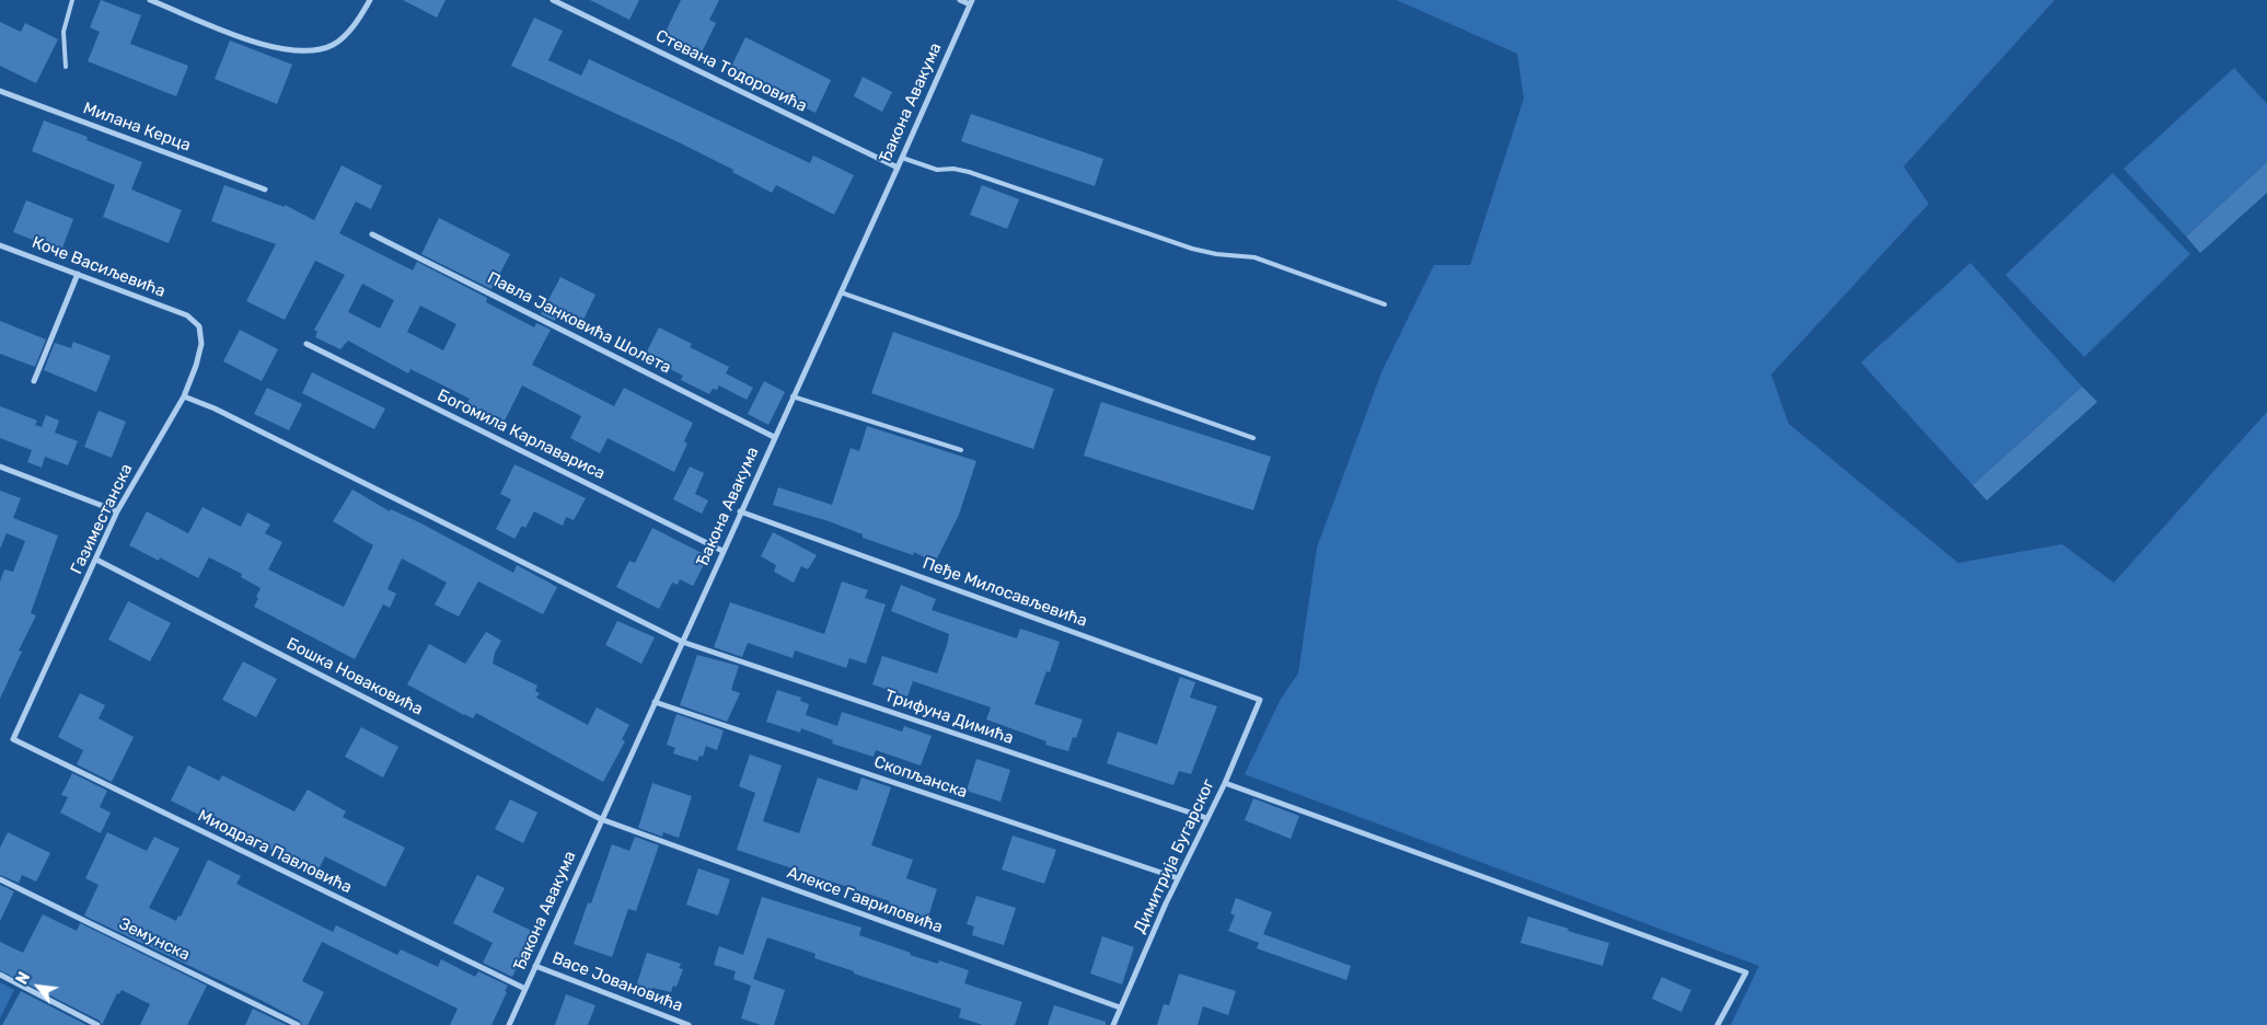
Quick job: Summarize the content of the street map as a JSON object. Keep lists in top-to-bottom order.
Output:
{
  "streets": {
    "street": [
      "Стевана Тодоровића",
      "Ђакона Авакума",
      "Милана Керца",
      "Коче Васиљевића",
      "Павла Јанковића Шолета",
      "Богомила Карлавариса",
      "Газиместанска",
      "Пеђе Милосављевића",
      "Бошка Новаковића",
      "Трифуна Димића",
      "Скопљанска",
      "Миодрага Павловића",
      "Димитрија Бугарског",
      "Алексе Гавриловића",
      "Земунска",
      "Васе Јовановића"
    ]
  },
  "crossings": [
    ["Стевана Тодоровића", "Ђакона Авакума"],
    ["Ђакона Авакума", "Павла Јанковића Шолета"],
    ["Ђакона Авакума", "Богомила Карлавариса"],
    ["Ђакона Авакума", "Пеђе Милосављевића"],
    ["Ђакона Авакума", "Бошка Новаковића"],
    ["Ђакона Авакума", "Трифуна Димића"],
    ["Ђакона Авакума", "Скопљанска"],
    ["Ђакона Авакума", "Миодрага Павловића"],
    ["Ђакона Авакума", "Алексе Гавриловића"],
    ["Ђакона Авакума", "Васе Јовановића"],
    ["Коче Васиљевића", "Газиместанска"],
    ["Газиместанска", "Бошка Новаковића"],
    ["Газиместанска", "Трифуна Димића"],
    ["Газиместанска", "Миодрага Павловића"],
    ["Пеђе Милосављевића", "Димитрија Бугарског"],
    ["Бошка Новаковића", "Алексе Гавриловића"],
    ["Трифуна Димића", "Димитрија Бугарског"],
    ["Скопљанска", "Димитрија Бугарског"],
    ["Димитрија Бугарског", "Алексе Гавриловића"]
  ],
  "north": "top left"
}
